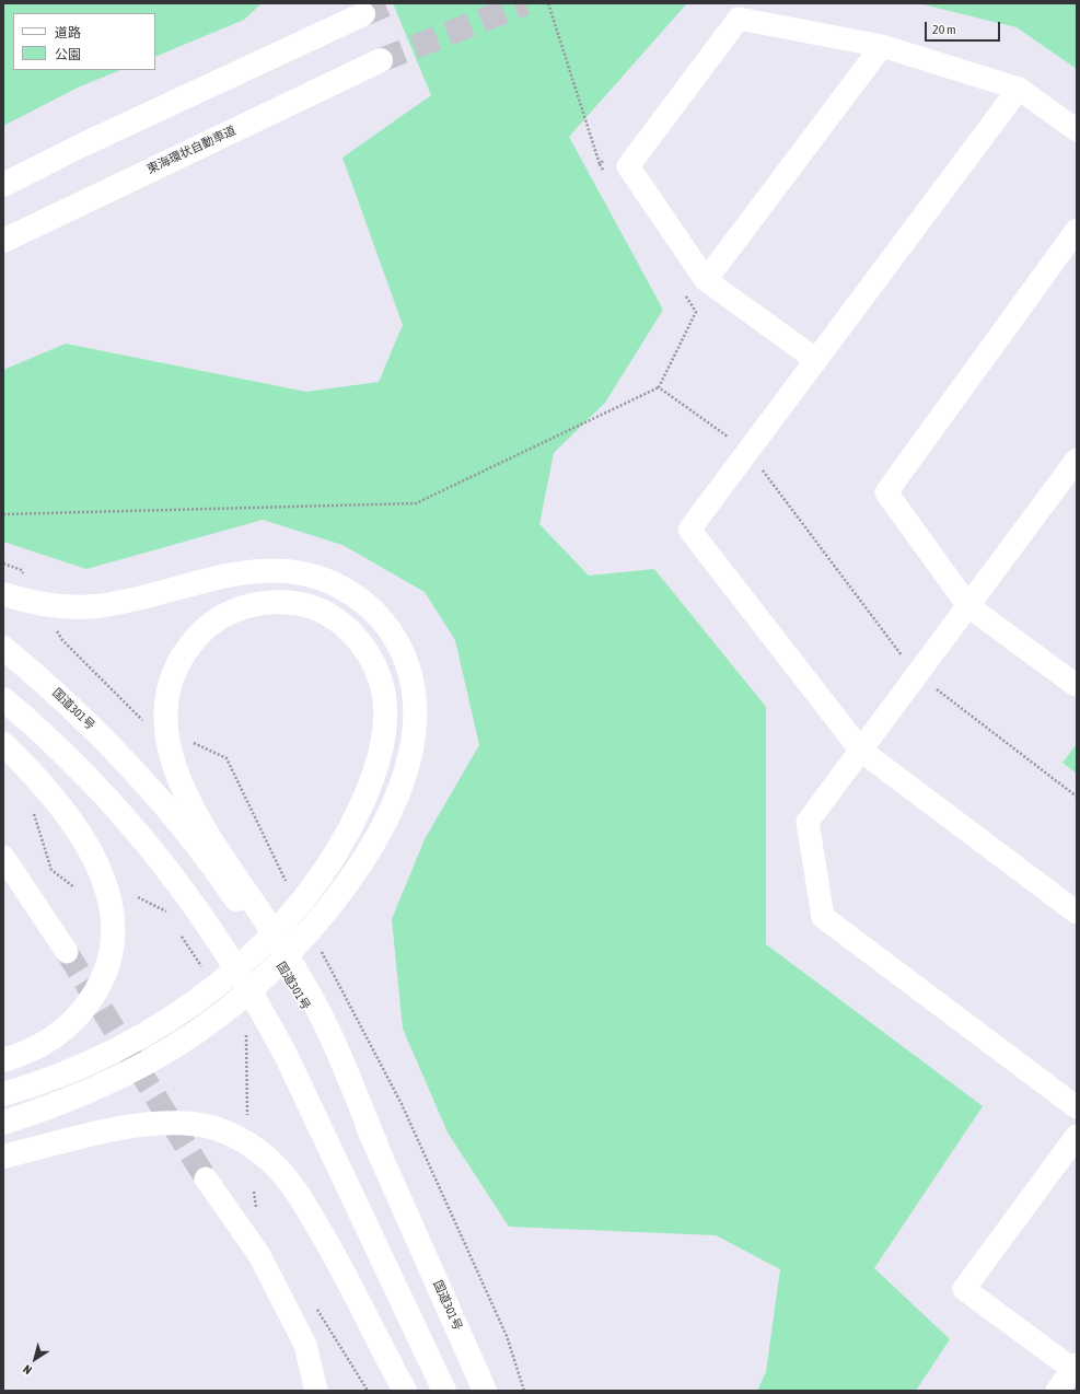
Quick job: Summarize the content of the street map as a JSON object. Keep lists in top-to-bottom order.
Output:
{
  "streets": {
    "highway": ["東海環状自動車道", "国道301号"]
  },
  "legend": ["道路", "公園"],
  "scale_bar": "20 m",
  "north": "bottom left"
}
